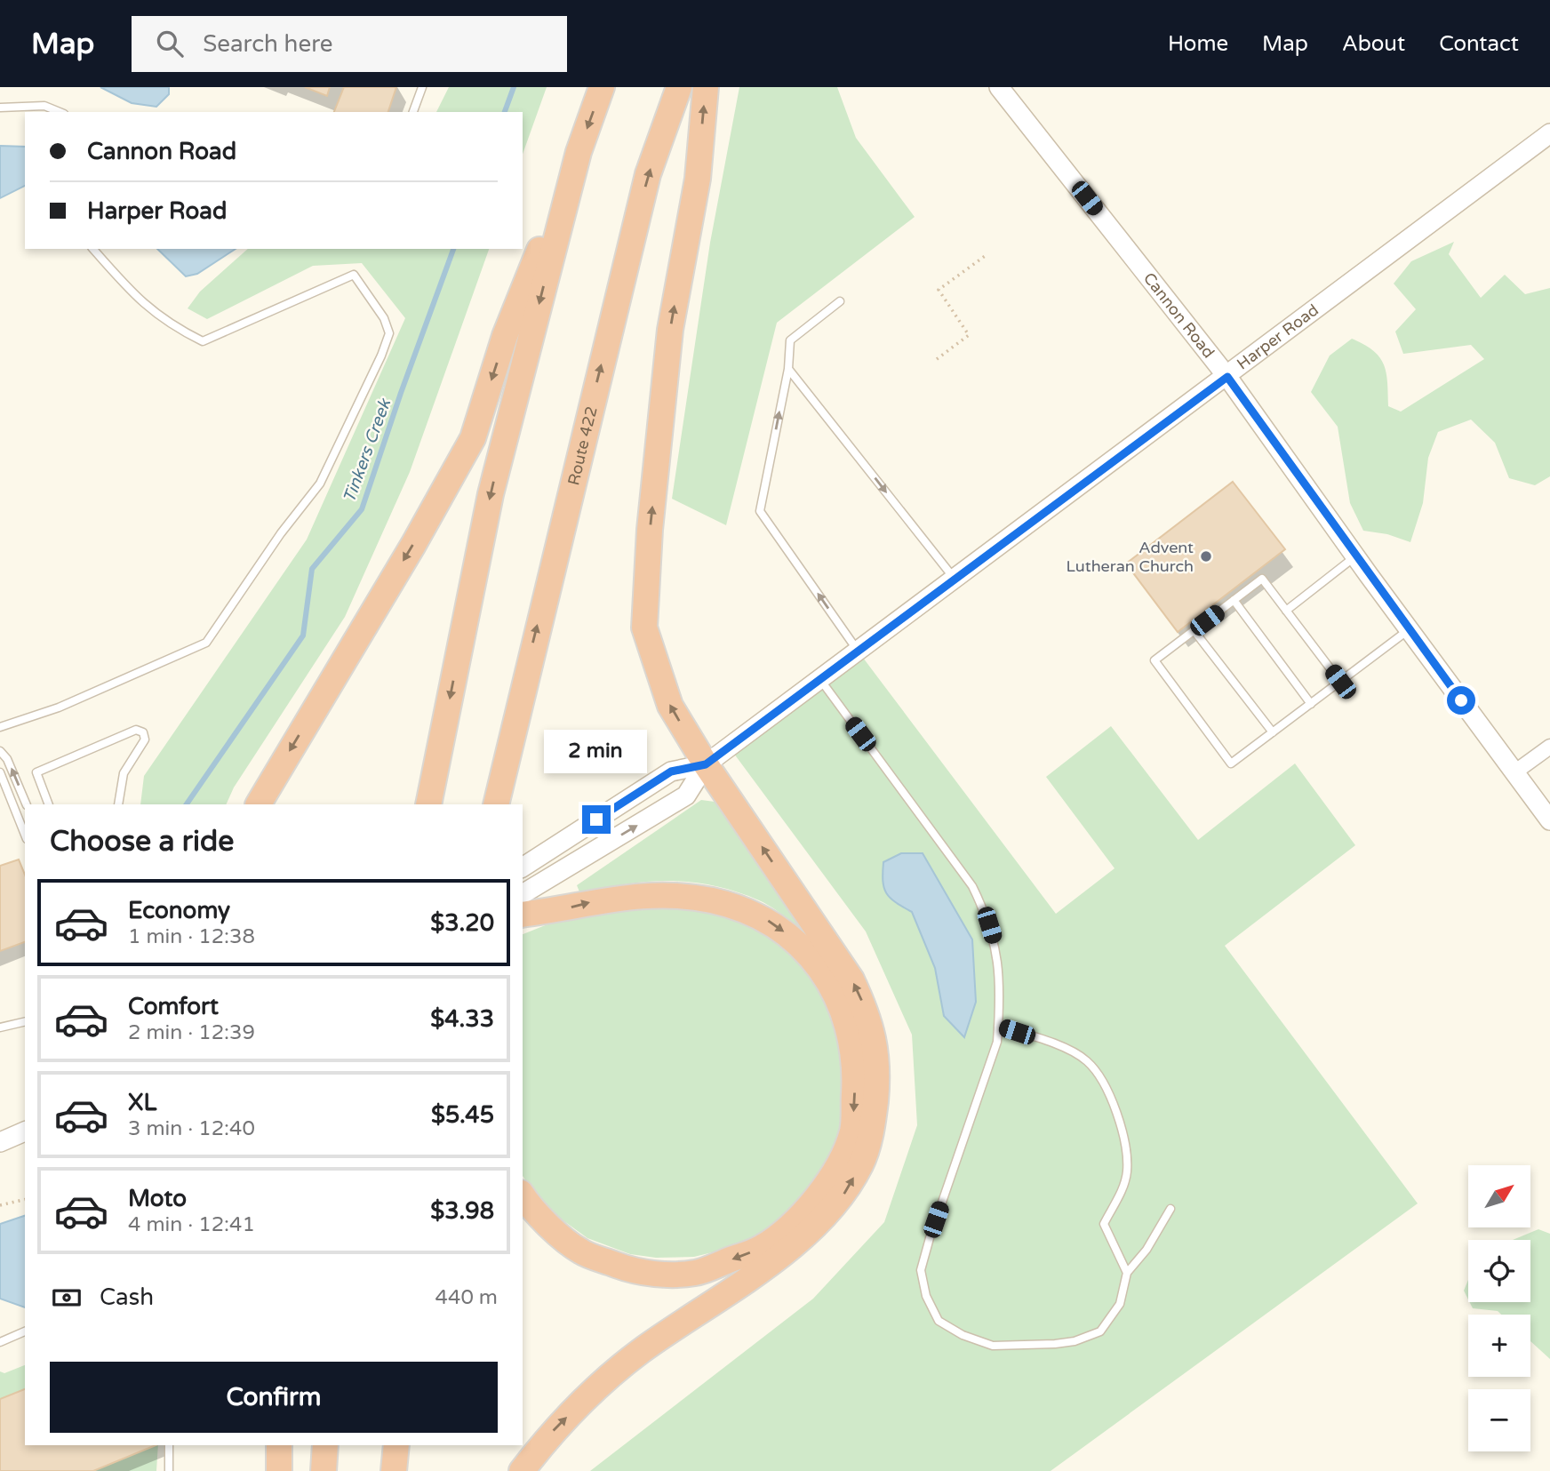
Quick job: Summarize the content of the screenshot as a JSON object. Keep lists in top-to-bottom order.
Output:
{
  "streets": {
    "highway": ["Route 422"],
    "street": ["Cannon Road", "Harper Road"]
  },
  "crossings": [
    ["Cannon Road", "Harper Road"]
  ],
  "water": ["Tinkers Creek"],
  "places": ["Advent Lutheran Church"],
  "north": "top right",
  "page": {
    "header": "Map",
    "search": "Search here",
    "nav": [
      "Home",
      "Map",
      "About",
      "Contact"
    ],
    "banner": ["Cannon Road", "Harper Road"],
    "bubble": "2 min",
    "heading": "Choose a ride",
    "list": [
      {
        "name": "Economy",
        "note": "1 min · 12:38",
        "value": "$3.20"
      },
      {
        "name": "Comfort",
        "note": "2 min · 12:39",
        "value": "$4.33"
      },
      {
        "name": "XL",
        "note": "3 min · 12:40",
        "value": "$5.45"
      },
      {
        "name": "Moto",
        "note": "4 min · 12:41",
        "value": "$3.98"
      }
    ],
    "map_buttons": ["+", "−"],
    "pay": ["Cash", "440 m"],
    "buttons": "Confirm"
  }
}
